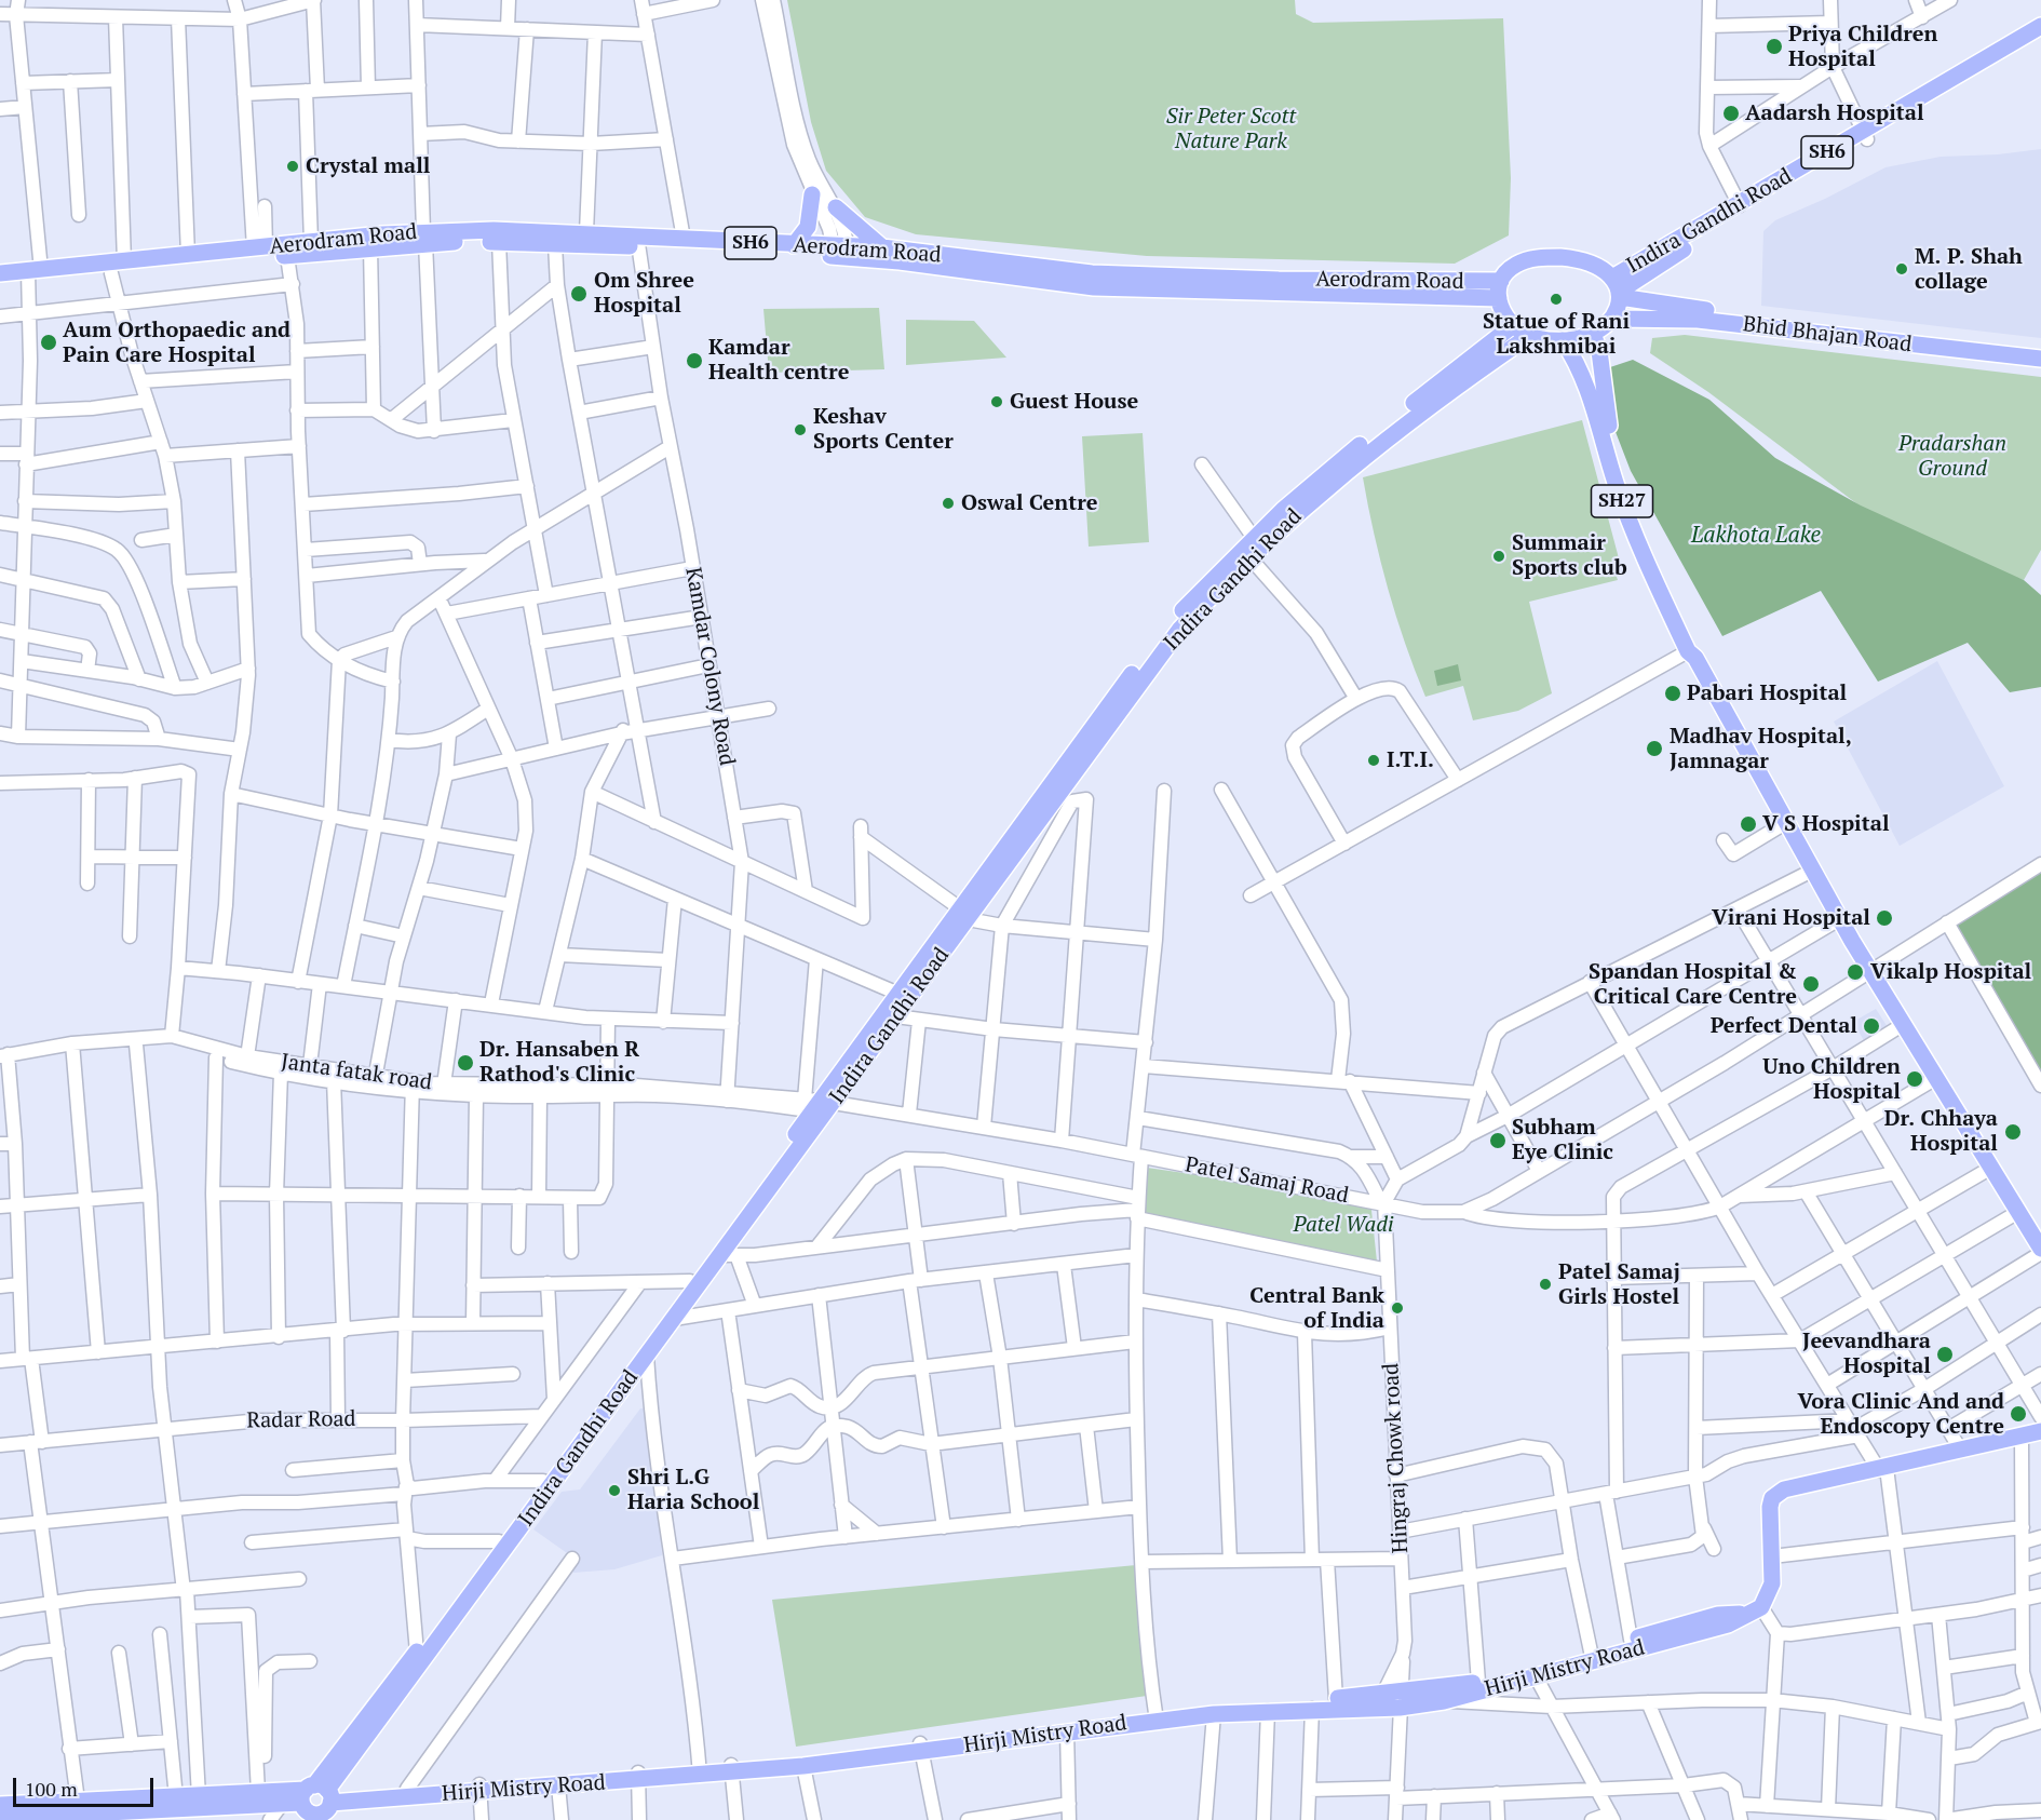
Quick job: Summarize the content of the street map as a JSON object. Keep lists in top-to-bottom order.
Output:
{
  "streets": {
    "main road": [
      "SH6",
      "Indira Gandhi Road",
      "Aerodram Road",
      "Bhid Bhajan Road",
      "SH27",
      "Hirji Mistry Road"
    ],
    "street": [
      "Kamdar Colony Road",
      "Janta fatak road",
      "Patel Samaj Road",
      "Radar Road",
      "Hingraj Chowk road"
    ]
  },
  "crossings": [
    ["Indira Gandhi Road", "Aerodram Road"],
    ["Indira Gandhi Road", "Bhid Bhajan Road"],
    ["Indira Gandhi Road", "SH27"],
    ["Indira Gandhi Road", "Patel Samaj Road"],
    ["Indira Gandhi Road", "Hirji Mistry Road"],
    ["Aerodram Road", "Bhid Bhajan Road"],
    ["Aerodram Road", "SH27"],
    ["Aerodram Road", "Kamdar Colony Road"],
    ["Bhid Bhajan Road", "SH27"],
    ["SH27", "Patel Samaj Road"],
    ["Kamdar Colony Road", "Janta fatak road"],
    ["Kamdar Colony Road", "Patel Samaj Road"],
    ["Janta fatak road", "Patel Samaj Road"],
    ["Patel Samaj Road", "Hingraj Chowk road"],
    ["Hingraj Chowk road", "Hirji Mistry Road"]
  ],
  "water": ["Lakhota Lake"],
  "parks": ["Sir Peter Scott Nature Park", "Pradarshan Ground", "Patel Wadi"],
  "places": [
    "Priya Children Hospital",
    "Aadarsh Hospital",
    "Crystal mall",
    "M. P. Shah collage",
    "Om Shree Hospital",
    "Statue of Rani Lakshmibai",
    "Aum Orthopaedic and Pain Care Hospital",
    "Kamdar Health centre",
    "Guest House",
    "Keshav Sports Center",
    "Oswal Centre",
    "Summair Sports club",
    "Pabari Hospital",
    "Madhav Hospital, Jamnagar",
    "I.T.I.",
    "V S Hospital",
    "Virani Hospital",
    "Vikalp Hospital",
    "Spandan Hospital & Critical Care Centre",
    "Perfect Dental",
    "Dr. Hansaben R Rathod's Clinic",
    "Uno Children Hospital",
    "Dr. Chhaya Hospital",
    "Subham Eye Clinic",
    "Patel Samaj Girls Hostel",
    "Central Bank of India",
    "Jeevandhara Hospital",
    "Vora Clinic And and Endoscopy Centre",
    "Shri L.G Haria School"
  ],
  "scale_bar": "100 m"
}
